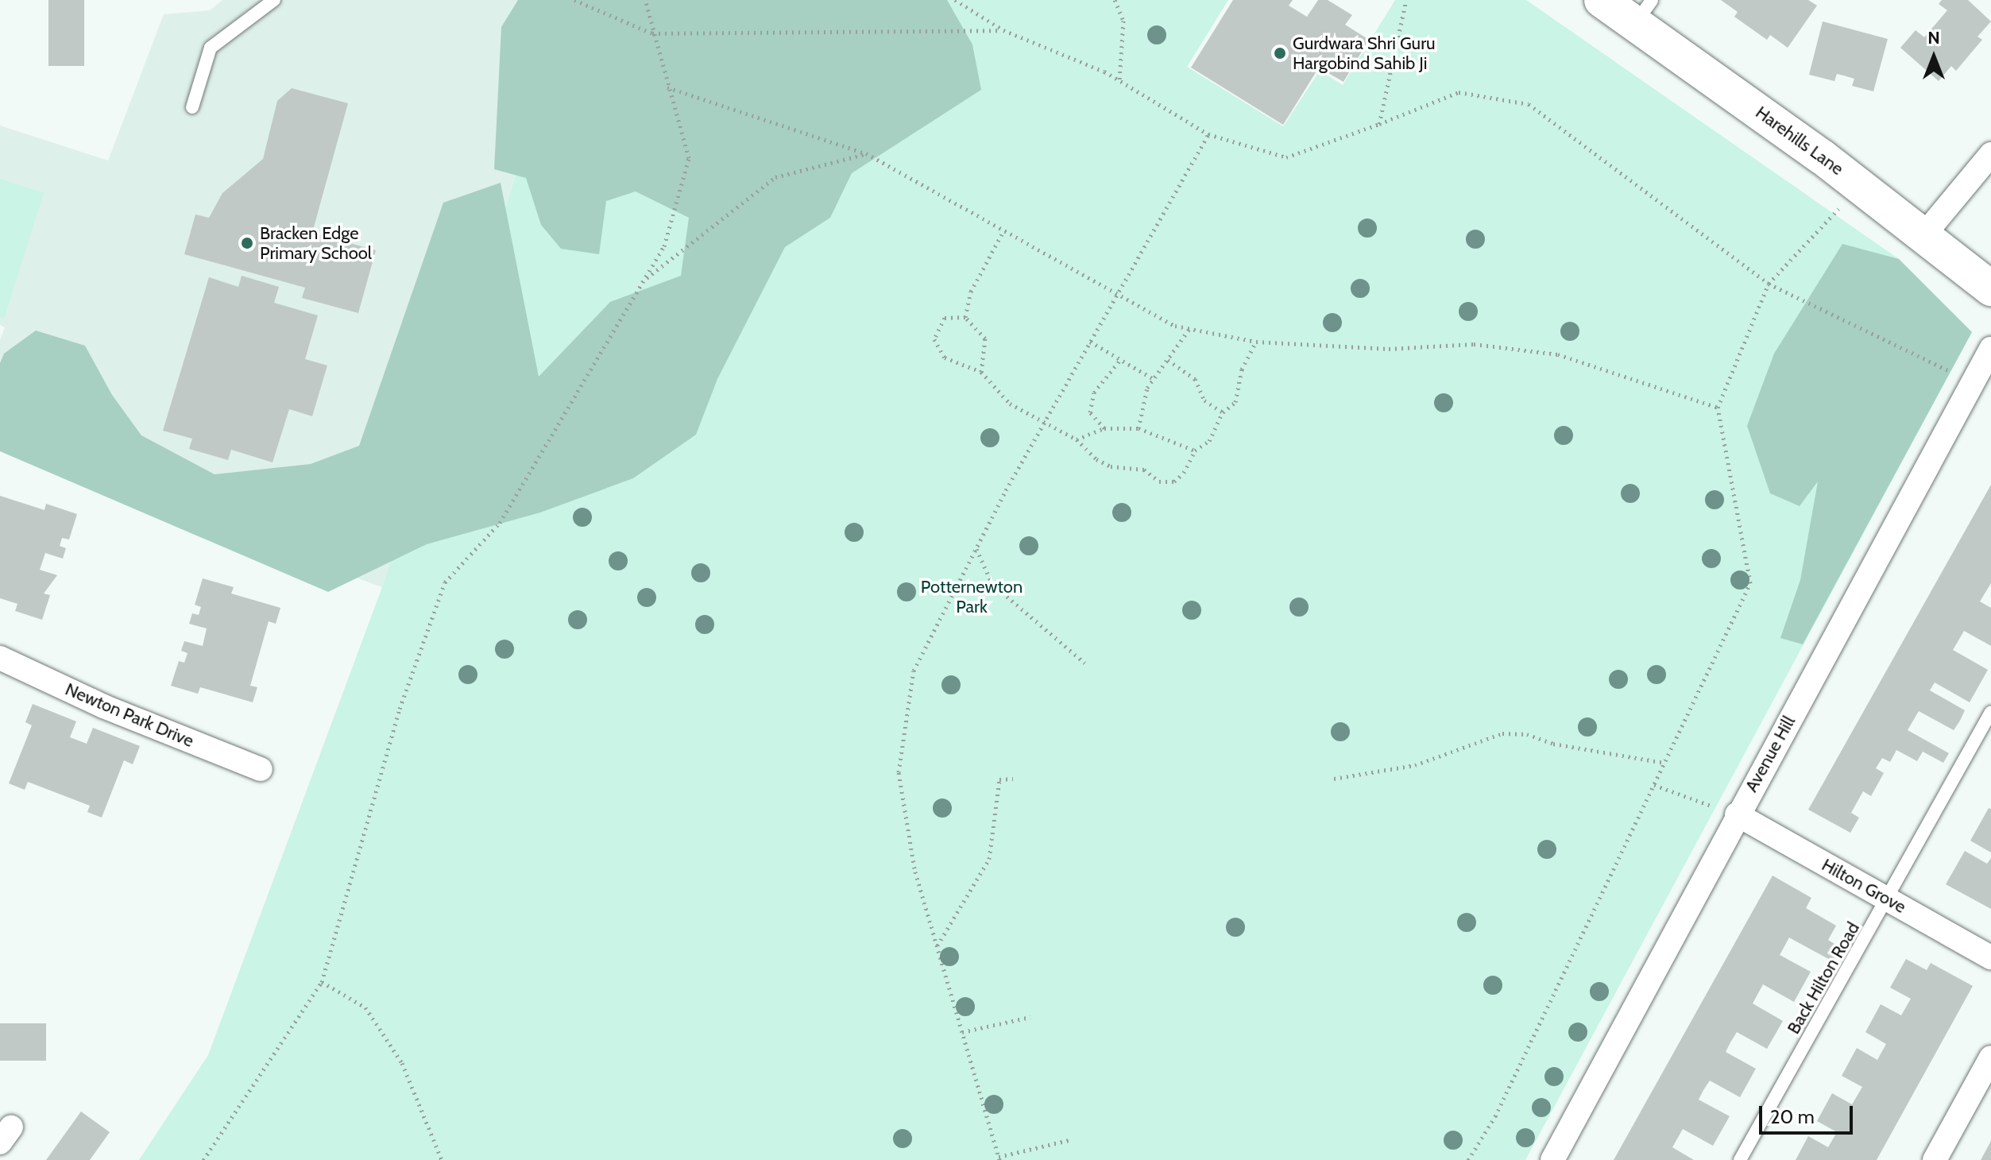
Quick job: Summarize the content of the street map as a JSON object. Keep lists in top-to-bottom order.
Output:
{
  "streets": {
    "main road": ["Harehills Lane"],
    "street": ["Newton Park Drive", "Avenue Hill", "Hilton Grove"],
    "lane": ["Back Hilton Road"]
  },
  "crossings": [
    ["Avenue Hill", "Hilton Grove"],
    ["Hilton Grove", "Back Hilton Road"]
  ],
  "parks": ["Potternewton Park"],
  "places": ["Gurdwara Shri Guru Hargobind Sahib Ji", "Bracken Edge Primary School"],
  "scale_bar": "20 m",
  "north": "top"
}
